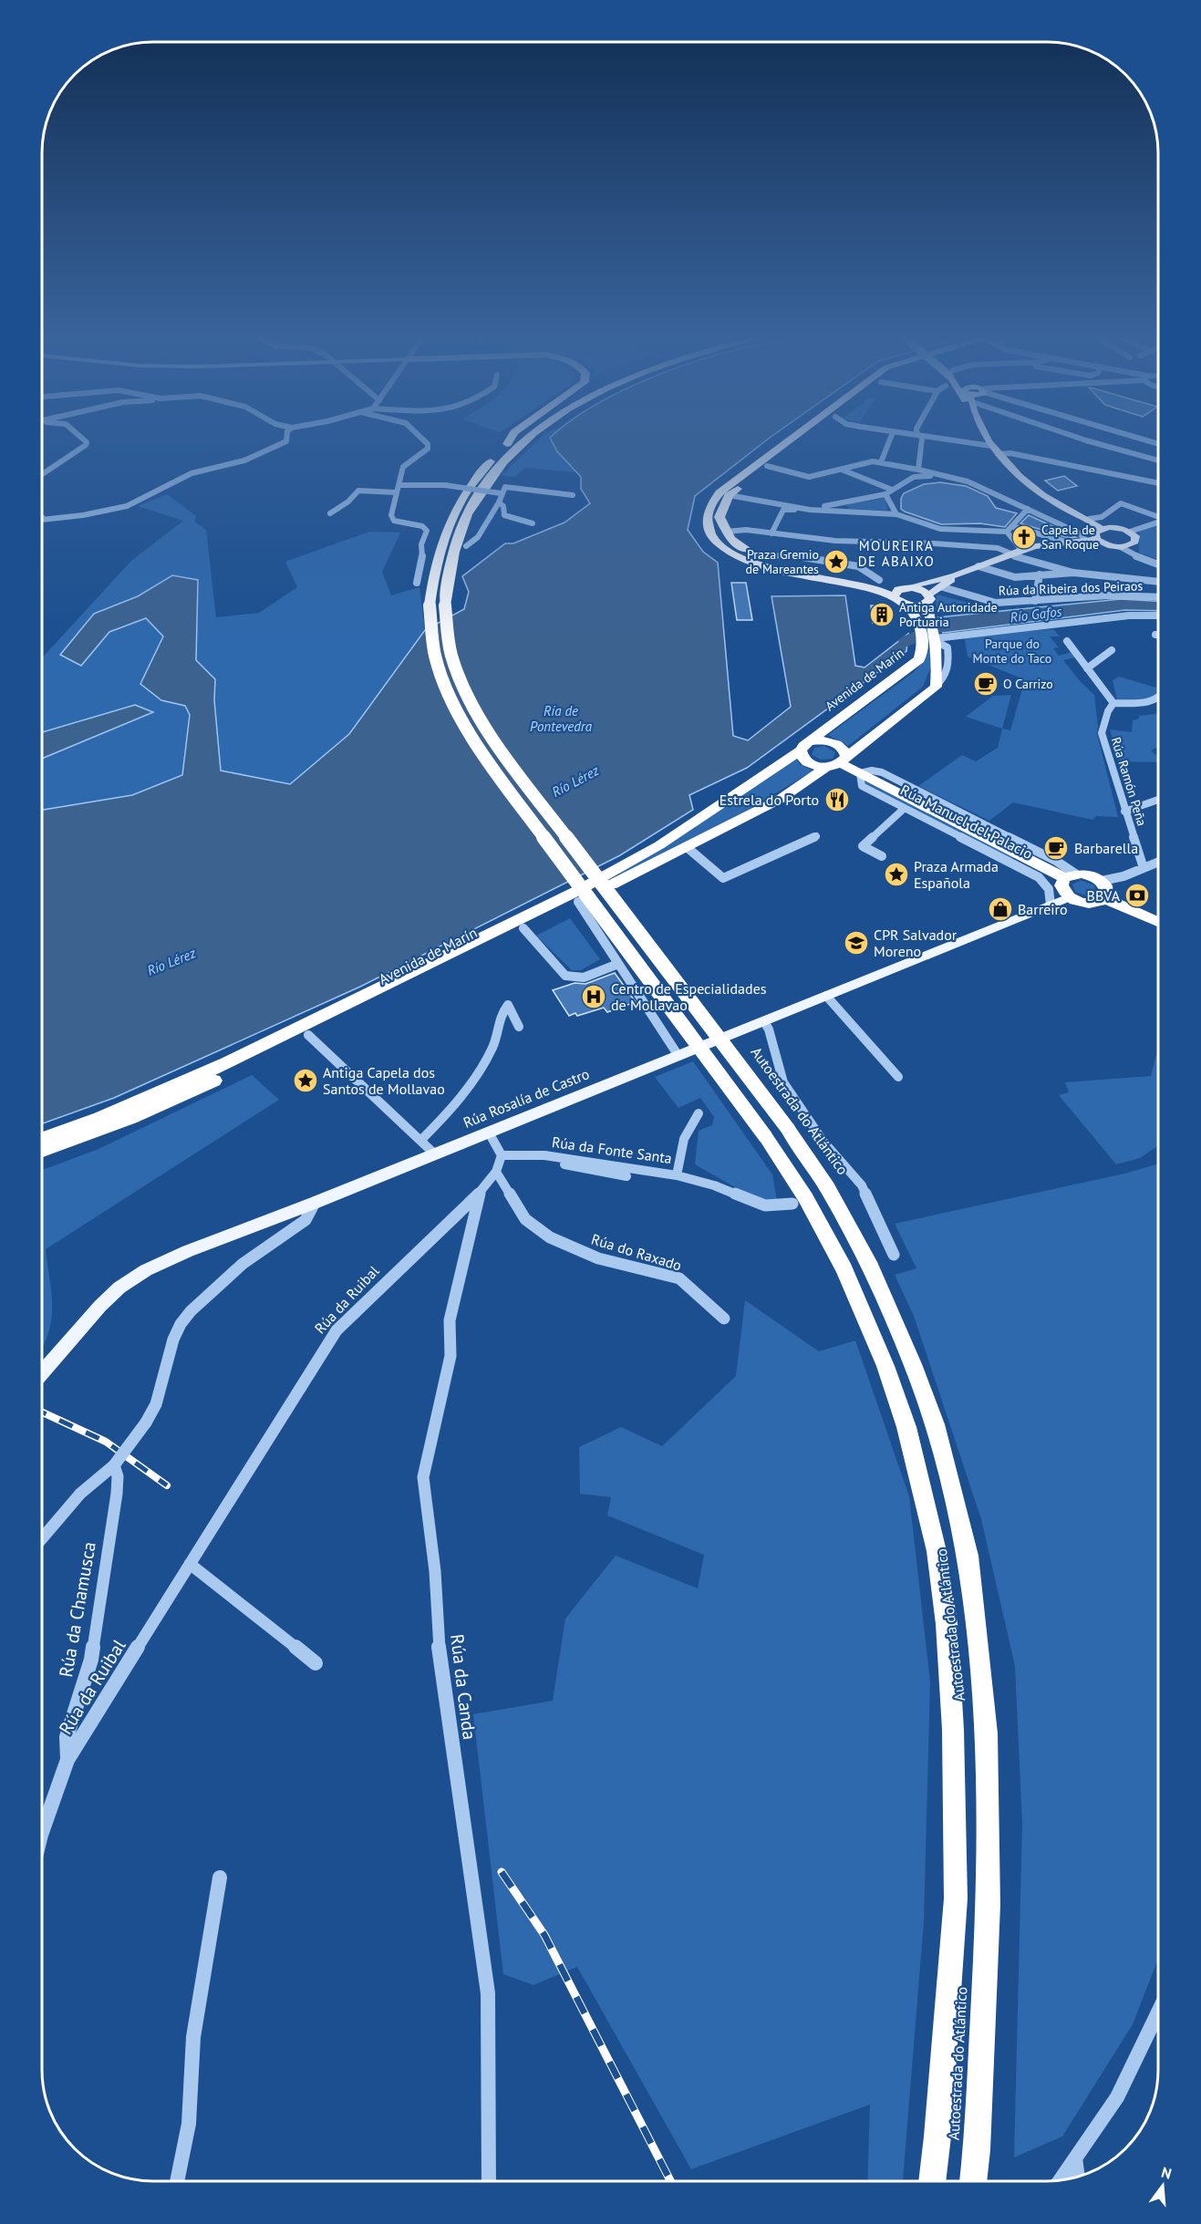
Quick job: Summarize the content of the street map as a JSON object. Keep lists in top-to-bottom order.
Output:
{
  "streets": {
    "highway": ["Avenida de Marín", "Rúa Manuel del Palacio", "Autoestrada do Atlántico"],
    "main road": ["Rúa Rosalía de Castro"],
    "street": [
      "Rúa da Ribeira dos Peiraos",
      "Rúa Ramón Peña",
      "Rúa da Fonte Santa",
      "Rúa do Raxado",
      "Rúa da Ruibal",
      "Rúa da Chamusca",
      "Rúa da Canda"
    ]
  },
  "crossings": [
    ["Avenida de Marín", "Rúa Manuel del Palacio"],
    ["Rúa Manuel del Palacio", "Rúa Rosalía de Castro"],
    ["Rúa da Fonte Santa", "Rúa da Ruibal"],
    ["Rúa do Raxado", "Rúa da Ruibal"],
    ["Rúa da Ruibal", "Rúa da Chamusca"],
    ["Rúa da Ruibal", "Rúa da Canda"]
  ],
  "districts": ["MOUREIRA DE ABAIXO"],
  "water": ["Río Gafos", "Ría de Pontevedra", "Río Lérez"],
  "parks": ["Parque do Monte do Taco"],
  "places": {
    "church": ["Capela de San Roque"],
    "place": ["Praza Gremio de Mareantes", "Praza Armada Española", "Antiga Capela dos Santos de Mollavao"],
    "building": ["Antiga Autoridade Portuaria"],
    "cafe": ["O Carrizo", "Barbarella"],
    "restaurant": ["Estrela do Porto"],
    "bank": ["BBVA"],
    "shop": ["Barreiro"],
    "school or university": ["CPR Salvador Moreno"],
    "hospital": ["Centro de Especialidades de Mollavao"]
  },
  "north": "top"
}
